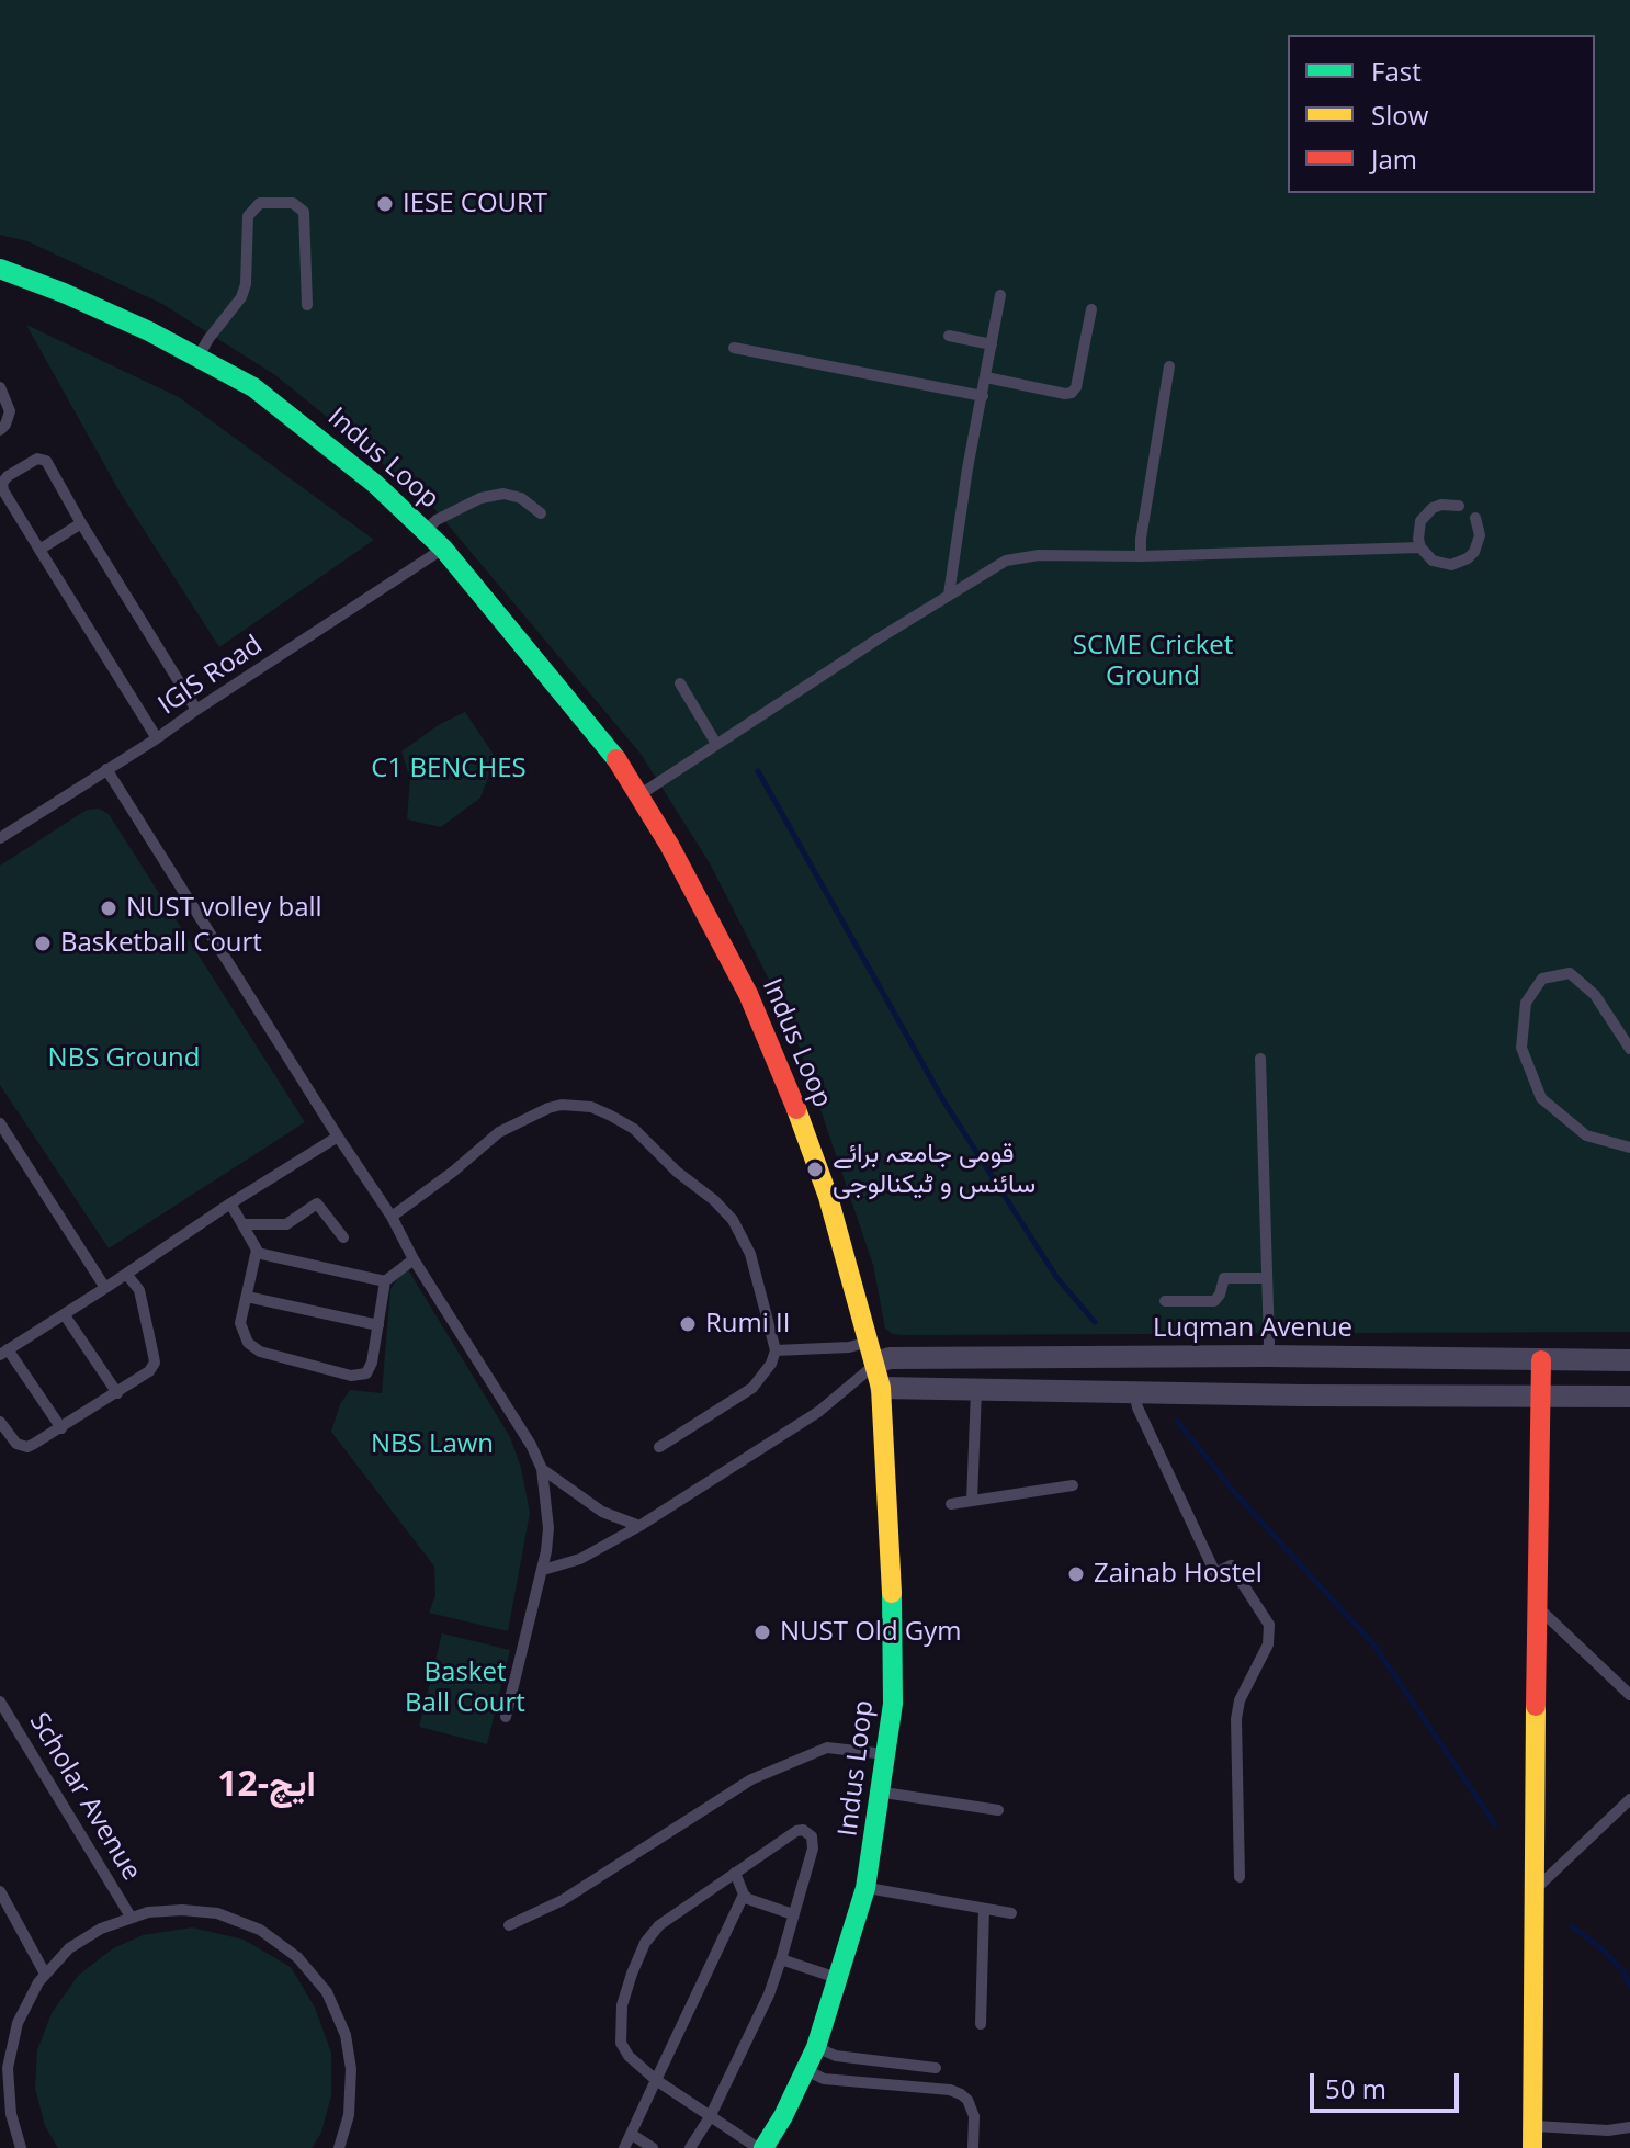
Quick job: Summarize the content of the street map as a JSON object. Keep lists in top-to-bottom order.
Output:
{
  "streets": {
    "street": ["Indus Loop", "Luqman Avenue"],
    "lane": ["IGIS Road", "Scholar Avenue"]
  },
  "crossings": [
    ["Indus Loop", "IGIS Road"],
    ["Indus Loop", "Luqman Avenue"]
  ],
  "districts": ["ایچ-12"],
  "parks": [
    "SCME Cricket Ground",
    "C1 BENCHES",
    "NBS Ground",
    "NBS Lawn",
    "Basket Ball Court"
  ],
  "places": [
    "IESE COURT",
    "NUST volley ball",
    "Basketball Court",
    "قومی جامعہ برائے سائنس و ٹیکنالوجی",
    "Rumi II",
    "Zainab Hostel",
    "NUST Old Gym"
  ],
  "legend": ["Fast", "Slow", "Jam"],
  "scale_bar": "50 m"
}
